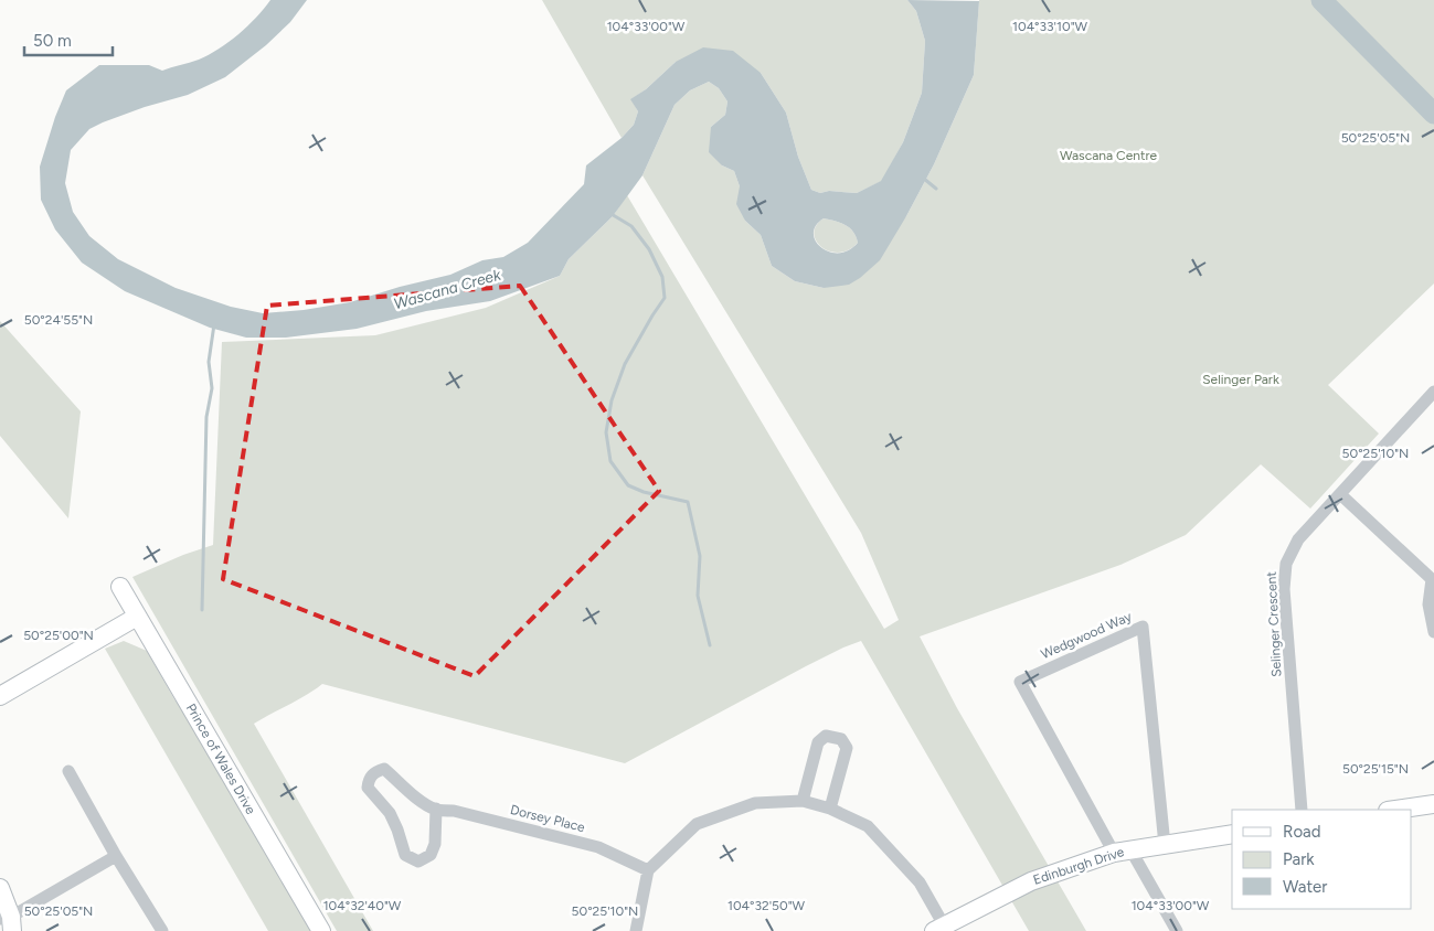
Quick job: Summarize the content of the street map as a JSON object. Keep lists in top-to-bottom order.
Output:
{
  "streets": {
    "street": [
      "Selinger Crescent",
      "Wedgwood Way",
      "Prince of Wales Drive",
      "Dorsey Place",
      "Edinburgh Drive"
    ]
  },
  "crossings": [
    ["Wedgwood Way", "Edinburgh Drive"]
  ],
  "water": ["Wascana Creek"],
  "parks": ["Wascana Centre", "Selinger Park"],
  "legend": ["Road", "Park", "Water"],
  "scale_bar": "50 m",
  "coordinates": [
    "104°33'10\"W",
    "104°33'00\"W",
    "50°25'05\"N",
    "50°24'55\"N",
    "50°25'10\"N",
    "50°25'00\"N",
    "50°25'15\"N",
    "104°32'40\"W",
    "104°32'50\"W"
  ]
}
